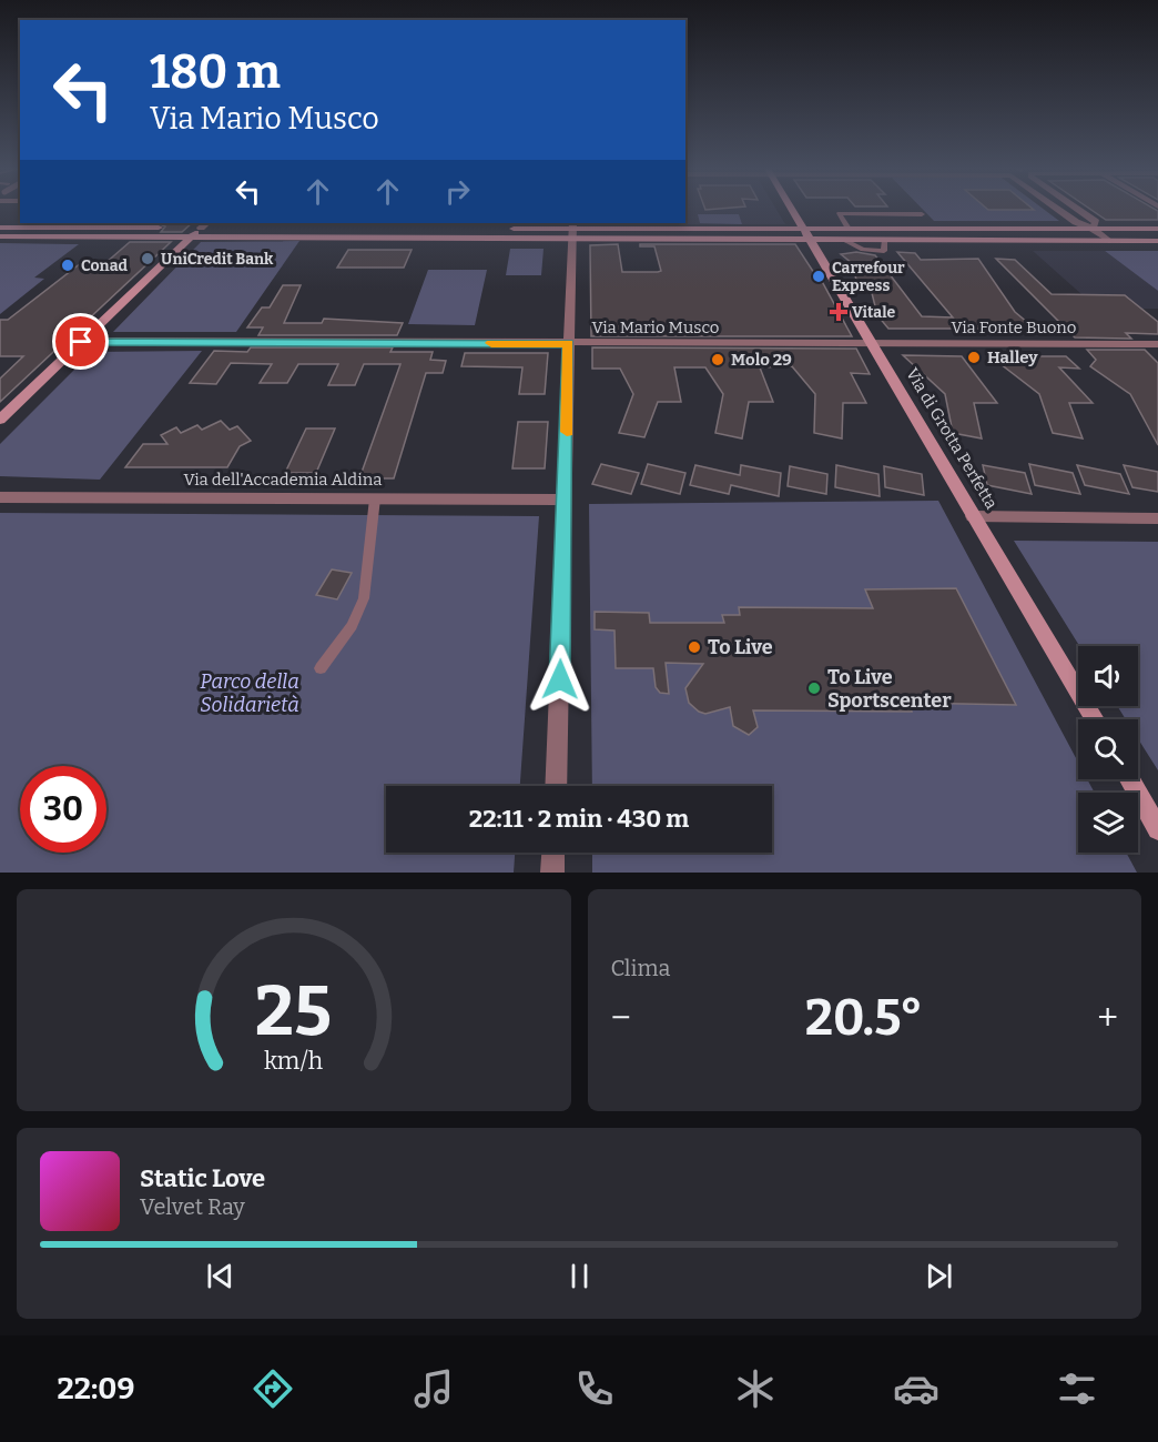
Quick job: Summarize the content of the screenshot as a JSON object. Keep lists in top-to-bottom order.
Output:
{
  "streets": {
    "street": [
      "Via Mario Musco",
      "Via Fonte Buono",
      "Via di Grotta Perfetta",
      "Via dell'Accademia Aldina"
    ]
  },
  "crossings": [
    ["Via Mario Musco", "Via Fonte Buono"],
    ["Via Mario Musco", "Via di Grotta Perfetta"],
    ["Via Fonte Buono", "Via di Grotta Perfetta"]
  ],
  "parks": ["Parco della Solidarietà"],
  "places": {
    "other": [
      "UniCredit Bank",
      "Conad",
      "Carrefour Express",
      "Halley",
      "Molo 29",
      "To Live",
      "To Live Sportscenter"
    ],
    "health": ["Vitale"]
  },
  "page": {
    "turn": ["180 m", "Via Mario Musco"],
    "limit": "30",
    "trip": "22:11 · 2 min · 430 m",
    "tile": "Clima",
    "heat": ["−", "20.5°", "+"],
    "song": ["Static Love", "Velvet Ray"],
    "tabs": "22:09",
    "gauge": ["25", "km/h"]
  }
}
